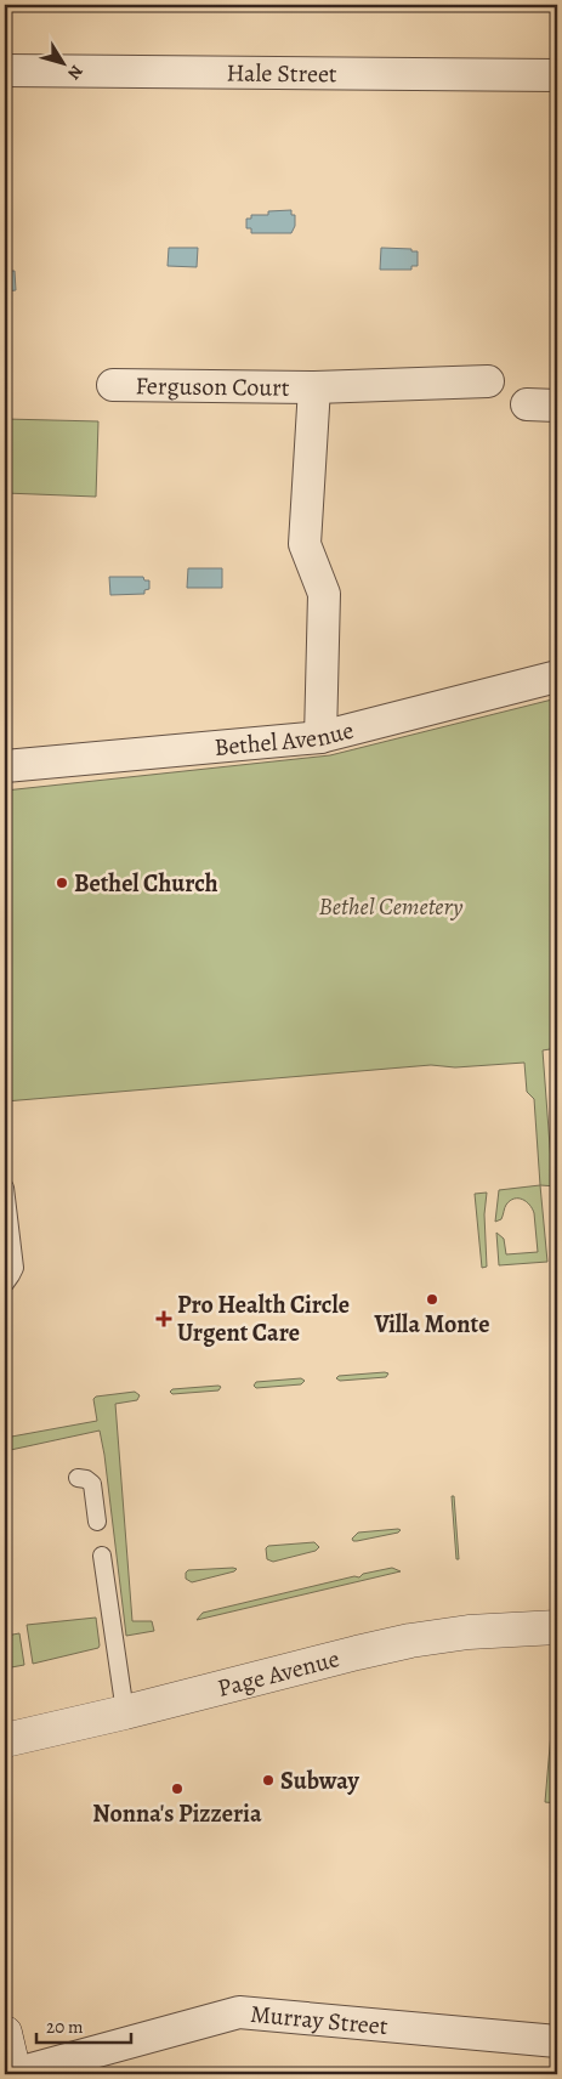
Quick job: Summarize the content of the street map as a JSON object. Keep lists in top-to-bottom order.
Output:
{
  "streets": {
    "street": [
      "Hale Street",
      "Ferguson Court",
      "Bethel Avenue",
      "Page Avenue",
      "Murray Street"
    ]
  },
  "crossings": [
    ["Ferguson Court", "Bethel Avenue"]
  ],
  "parks": ["Bethel Cemetery"],
  "places": {
    "other": [
      "Bethel Church",
      "Villa Monte",
      "Subway",
      "Nonna's Pizzeria"
    ],
    "health": ["Pro Health Circle Urgent Care"]
  },
  "scale_bar": "20 m",
  "north": "bottom right"
}
